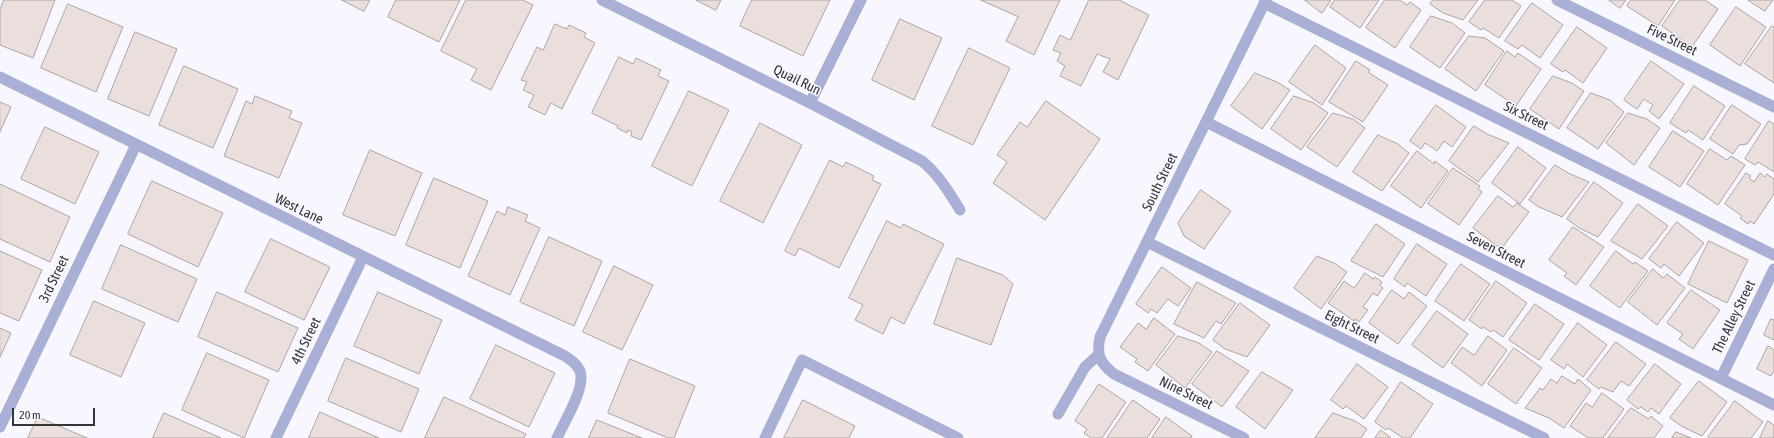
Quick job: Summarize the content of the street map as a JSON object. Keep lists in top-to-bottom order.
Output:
{
  "streets": {
    "lane": [
      "Five Street",
      "Quail Run",
      "Six Street",
      "South Street",
      "West Lane",
      "Seven Street",
      "3rd Street",
      "The Alley Street",
      "Eight Street",
      "4th Street",
      "Nine Street"
    ]
  },
  "crossings": [
    ["Six Street", "South Street"],
    ["South Street", "Seven Street"],
    ["South Street", "Eight Street"],
    ["South Street", "Nine Street"],
    ["West Lane", "3rd Street"],
    ["West Lane", "4th Street"],
    ["Seven Street", "The Alley Street"]
  ],
  "scale_bar": "20 m"
}
